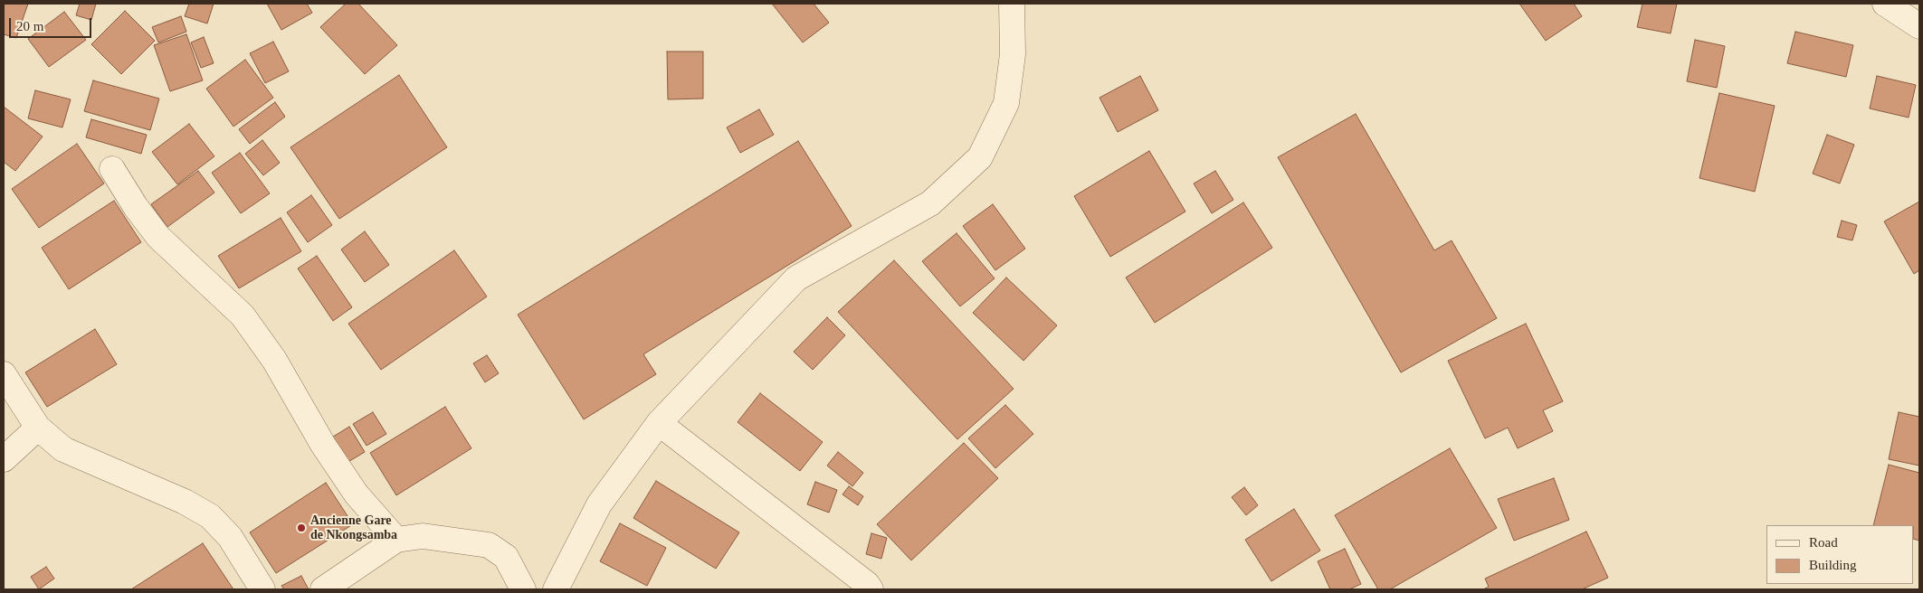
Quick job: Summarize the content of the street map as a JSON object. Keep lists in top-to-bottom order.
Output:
{
  "places": ["Ancienne Gare de Nkongsamba"],
  "legend": ["Road", "Building"],
  "scale_bar": "20 m"
}
